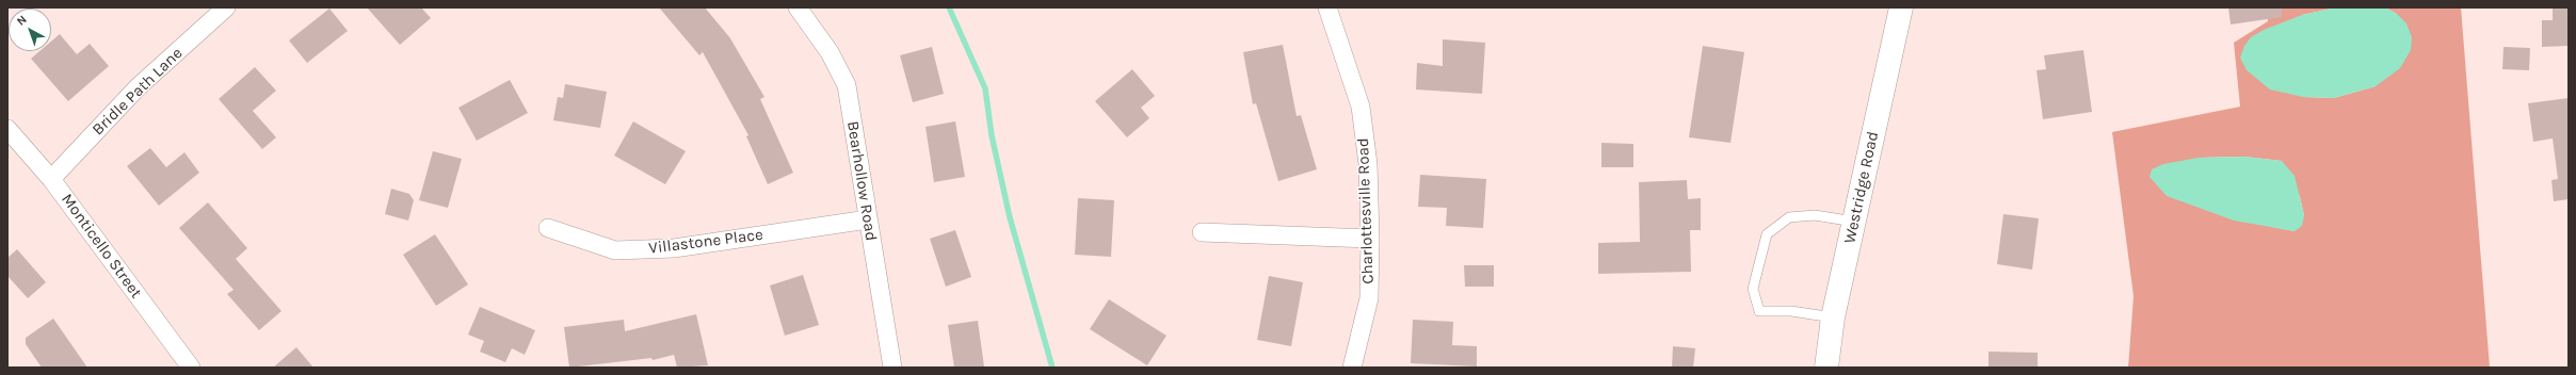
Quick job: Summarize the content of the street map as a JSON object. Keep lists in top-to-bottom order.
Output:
{
  "streets": {
    "main road": ["Westridge Road"],
    "street": [
      "Bridle Path Lane",
      "Bearhollow Road",
      "Charlottesville Road",
      "Villastone Place",
      "Monticello Street"
    ]
  },
  "crossings": [
    ["Bridle Path Lane", "Monticello Street"],
    ["Bearhollow Road", "Villastone Place"]
  ],
  "north": "top left"
}
